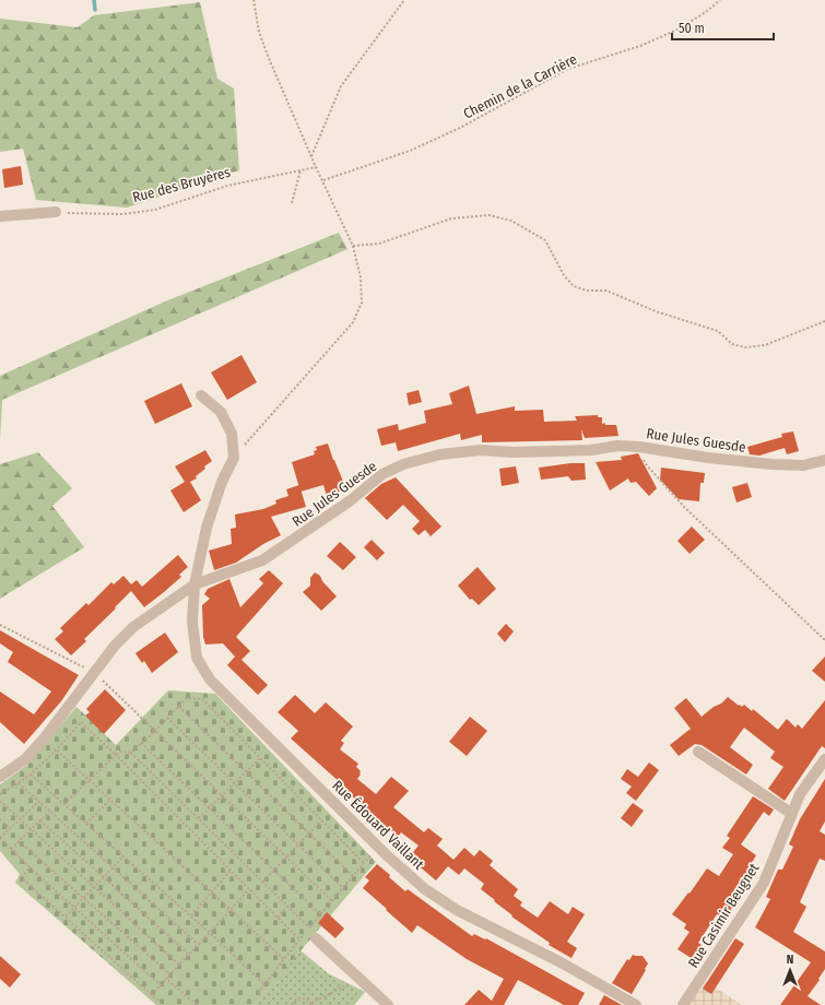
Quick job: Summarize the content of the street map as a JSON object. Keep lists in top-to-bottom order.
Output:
{
  "streets": {
    "street": ["Rue Jules Guesde", "Rue Édouard Vaillant", "Rue Casimir Beugnet"],
    "path": ["Chemin de la Carrière", "Rue des Bruyères"]
  },
  "crossings": [
    ["Rue Jules Guesde", "Rue Édouard Vaillant"]
  ],
  "scale_bar": "50 m",
  "north": "top"
}
